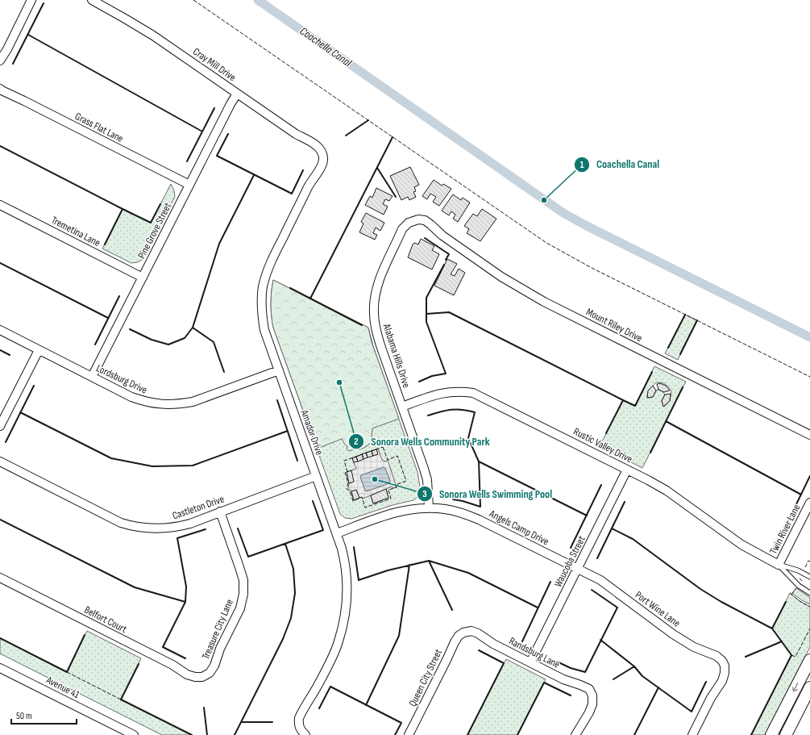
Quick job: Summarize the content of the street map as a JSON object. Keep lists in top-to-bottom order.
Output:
{
  "streets": {
    "street": [
      "Cray Mill Drive",
      "Grass Flat Lane",
      "Pine Grove Street",
      "Tremetina Lane",
      "Mount Riley Drive",
      "Alabama Hills Drive",
      "Lordsburg Drive",
      "Amador Drive",
      "Rustic Valley Drive",
      "Castleton Drive",
      "Angels Camp Drive",
      "Twin River Lane",
      "Waucoba Street",
      "Port Wine Lane",
      "Belfort Court",
      "Treasure City Lane",
      "Randsburg Lane",
      "Queen City Street",
      "Avenue 41"
    ]
  },
  "crossings": [
    ["Cray Mill Drive", "Pine Grove Street"],
    ["Cray Mill Drive", "Amador Drive"],
    ["Grass Flat Lane", "Pine Grove Street"],
    ["Pine Grove Street", "Tremetina Lane"],
    ["Pine Grove Street", "Lordsburg Drive"],
    ["Mount Riley Drive", "Alabama Hills Drive"],
    ["Alabama Hills Drive", "Rustic Valley Drive"],
    ["Alabama Hills Drive", "Angels Camp Drive"],
    ["Lordsburg Drive", "Amador Drive"],
    ["Amador Drive", "Castleton Drive"],
    ["Amador Drive", "Angels Camp Drive"],
    ["Rustic Valley Drive", "Twin River Lane"],
    ["Rustic Valley Drive", "Waucoba Street"],
    ["Castleton Drive", "Treasure City Lane"],
    ["Angels Camp Drive", "Waucoba Street"],
    ["Angels Camp Drive", "Port Wine Lane"],
    ["Waucoba Street", "Port Wine Lane"],
    ["Waucoba Street", "Randsburg Lane"],
    ["Belfort Court", "Treasure City Lane"],
    ["Randsburg Lane", "Queen City Street"]
  ],
  "water": ["Coachella Canal"],
  "places": ["Coachella Canal", "Sonora Wells Community Park", "Sonora Wells Swimming Pool"],
  "scale_bar": "50 m"
}
